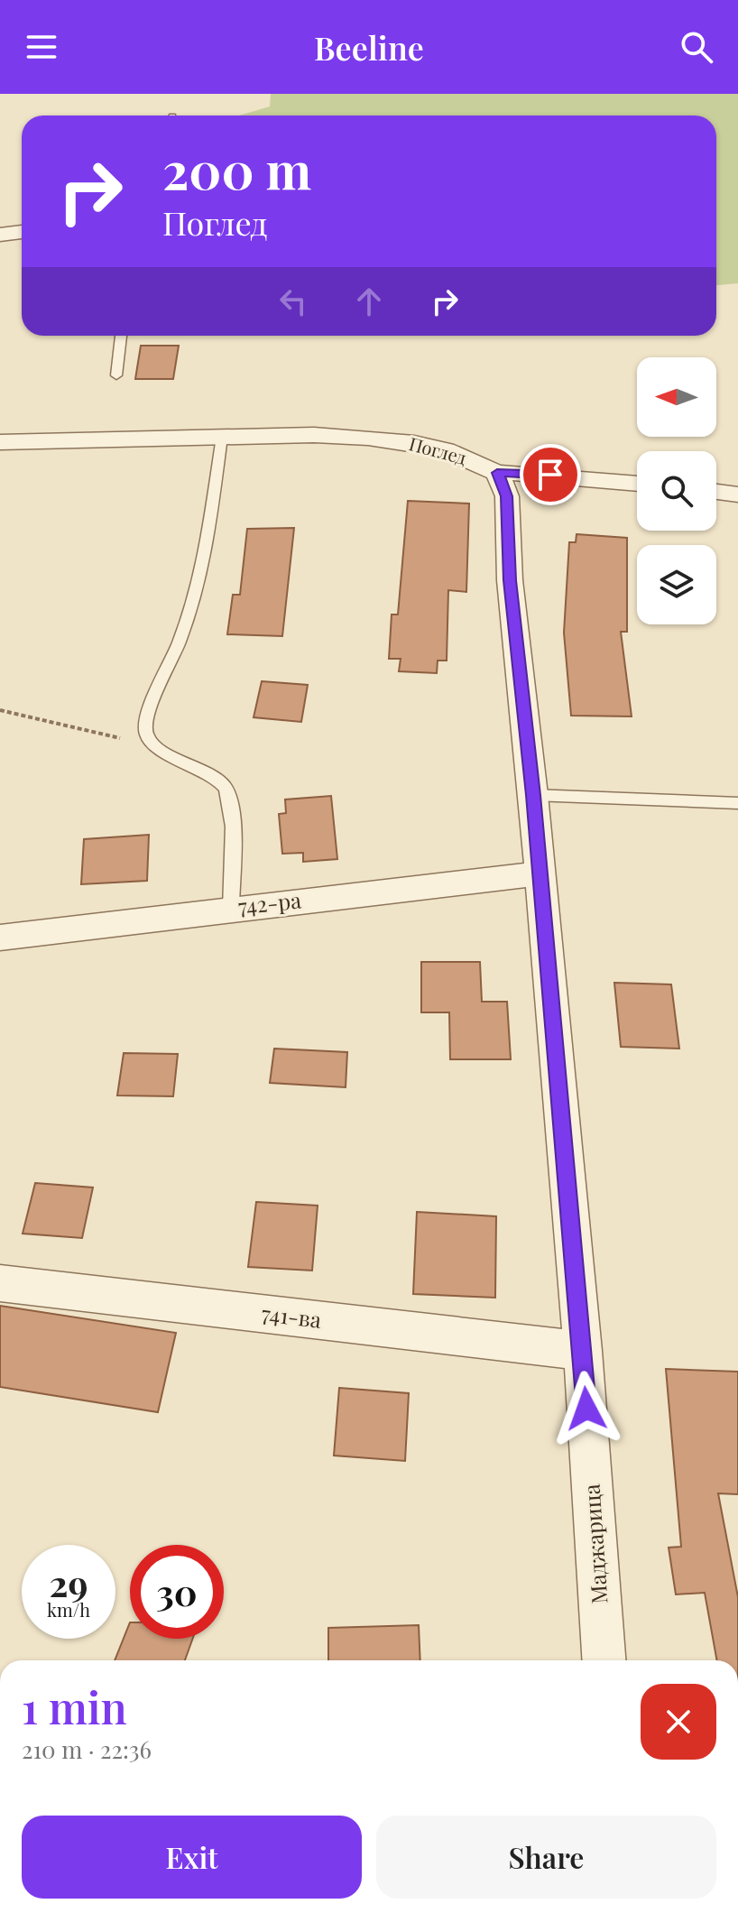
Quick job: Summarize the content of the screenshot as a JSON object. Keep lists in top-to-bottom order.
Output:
{
  "streets": {
    "street": [
      "Поглед",
      "742-ра",
      "741-ва",
      "Маджарица"
    ]
  },
  "crossings": [
    ["Поглед", "Маджарица"],
    ["742-ра", "Маджарица"],
    ["741-ва", "Маджарица"]
  ],
  "north": "left",
  "page": {
    "header": "Beeline",
    "turn": ["200 m", "Поглед"],
    "speed": "29 km/h",
    "limit": "30",
    "heading": ["1 min", "210 m · 22:36"],
    "buttons": ["Exit", "Share"]
  }
}
